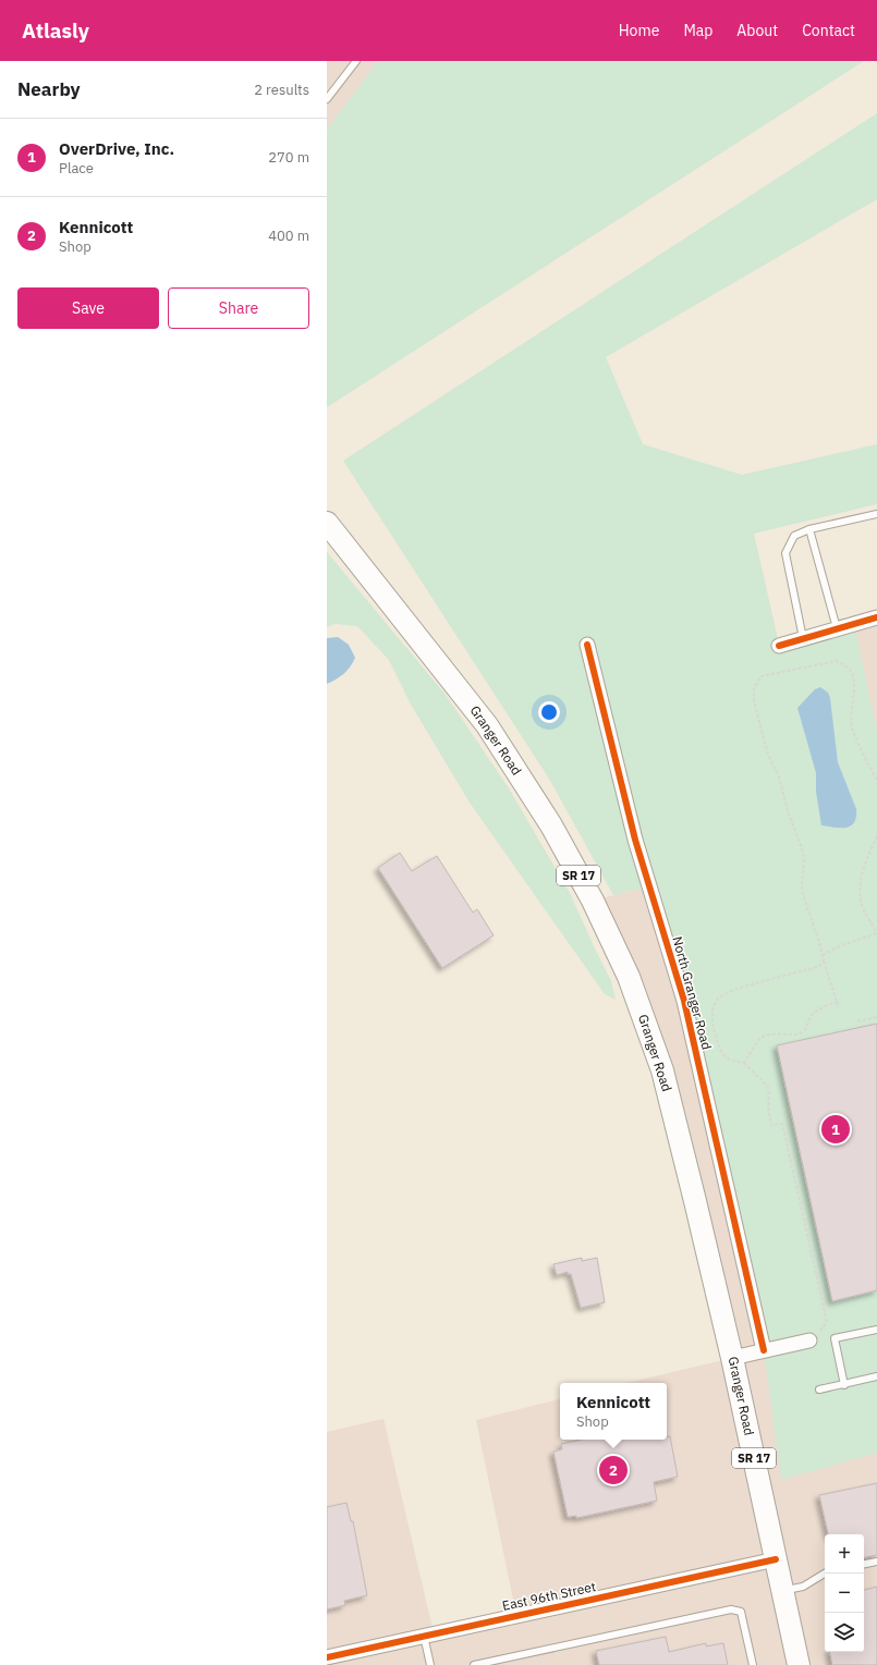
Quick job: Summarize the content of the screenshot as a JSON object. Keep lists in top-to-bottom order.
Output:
{
  "streets": {
    "main road": ["Granger Road", "SR 17"],
    "street": ["North Granger Road", "East 96th Street"]
  },
  "crossings": [
    ["Granger Road", "East 96th Street"]
  ],
  "page": {
    "header": "Atlasly",
    "nav": [
      "Home",
      "Map",
      "About",
      "Contact"
    ],
    "heading": ["Nearby", "2 results"],
    "list": [
      {
        "mark": "1",
        "name": "OverDrive, Inc.",
        "note": "Place",
        "value": "270 m"
      },
      {
        "mark": "2",
        "name": "Kennicott",
        "note": "Shop",
        "value": "400 m"
      }
    ],
    "buttons": ["Save", "Share"],
    "pins": ["1", "2"],
    "popup": ["Kennicott", "Shop"],
    "map_buttons": ["+", "−"]
  }
}
